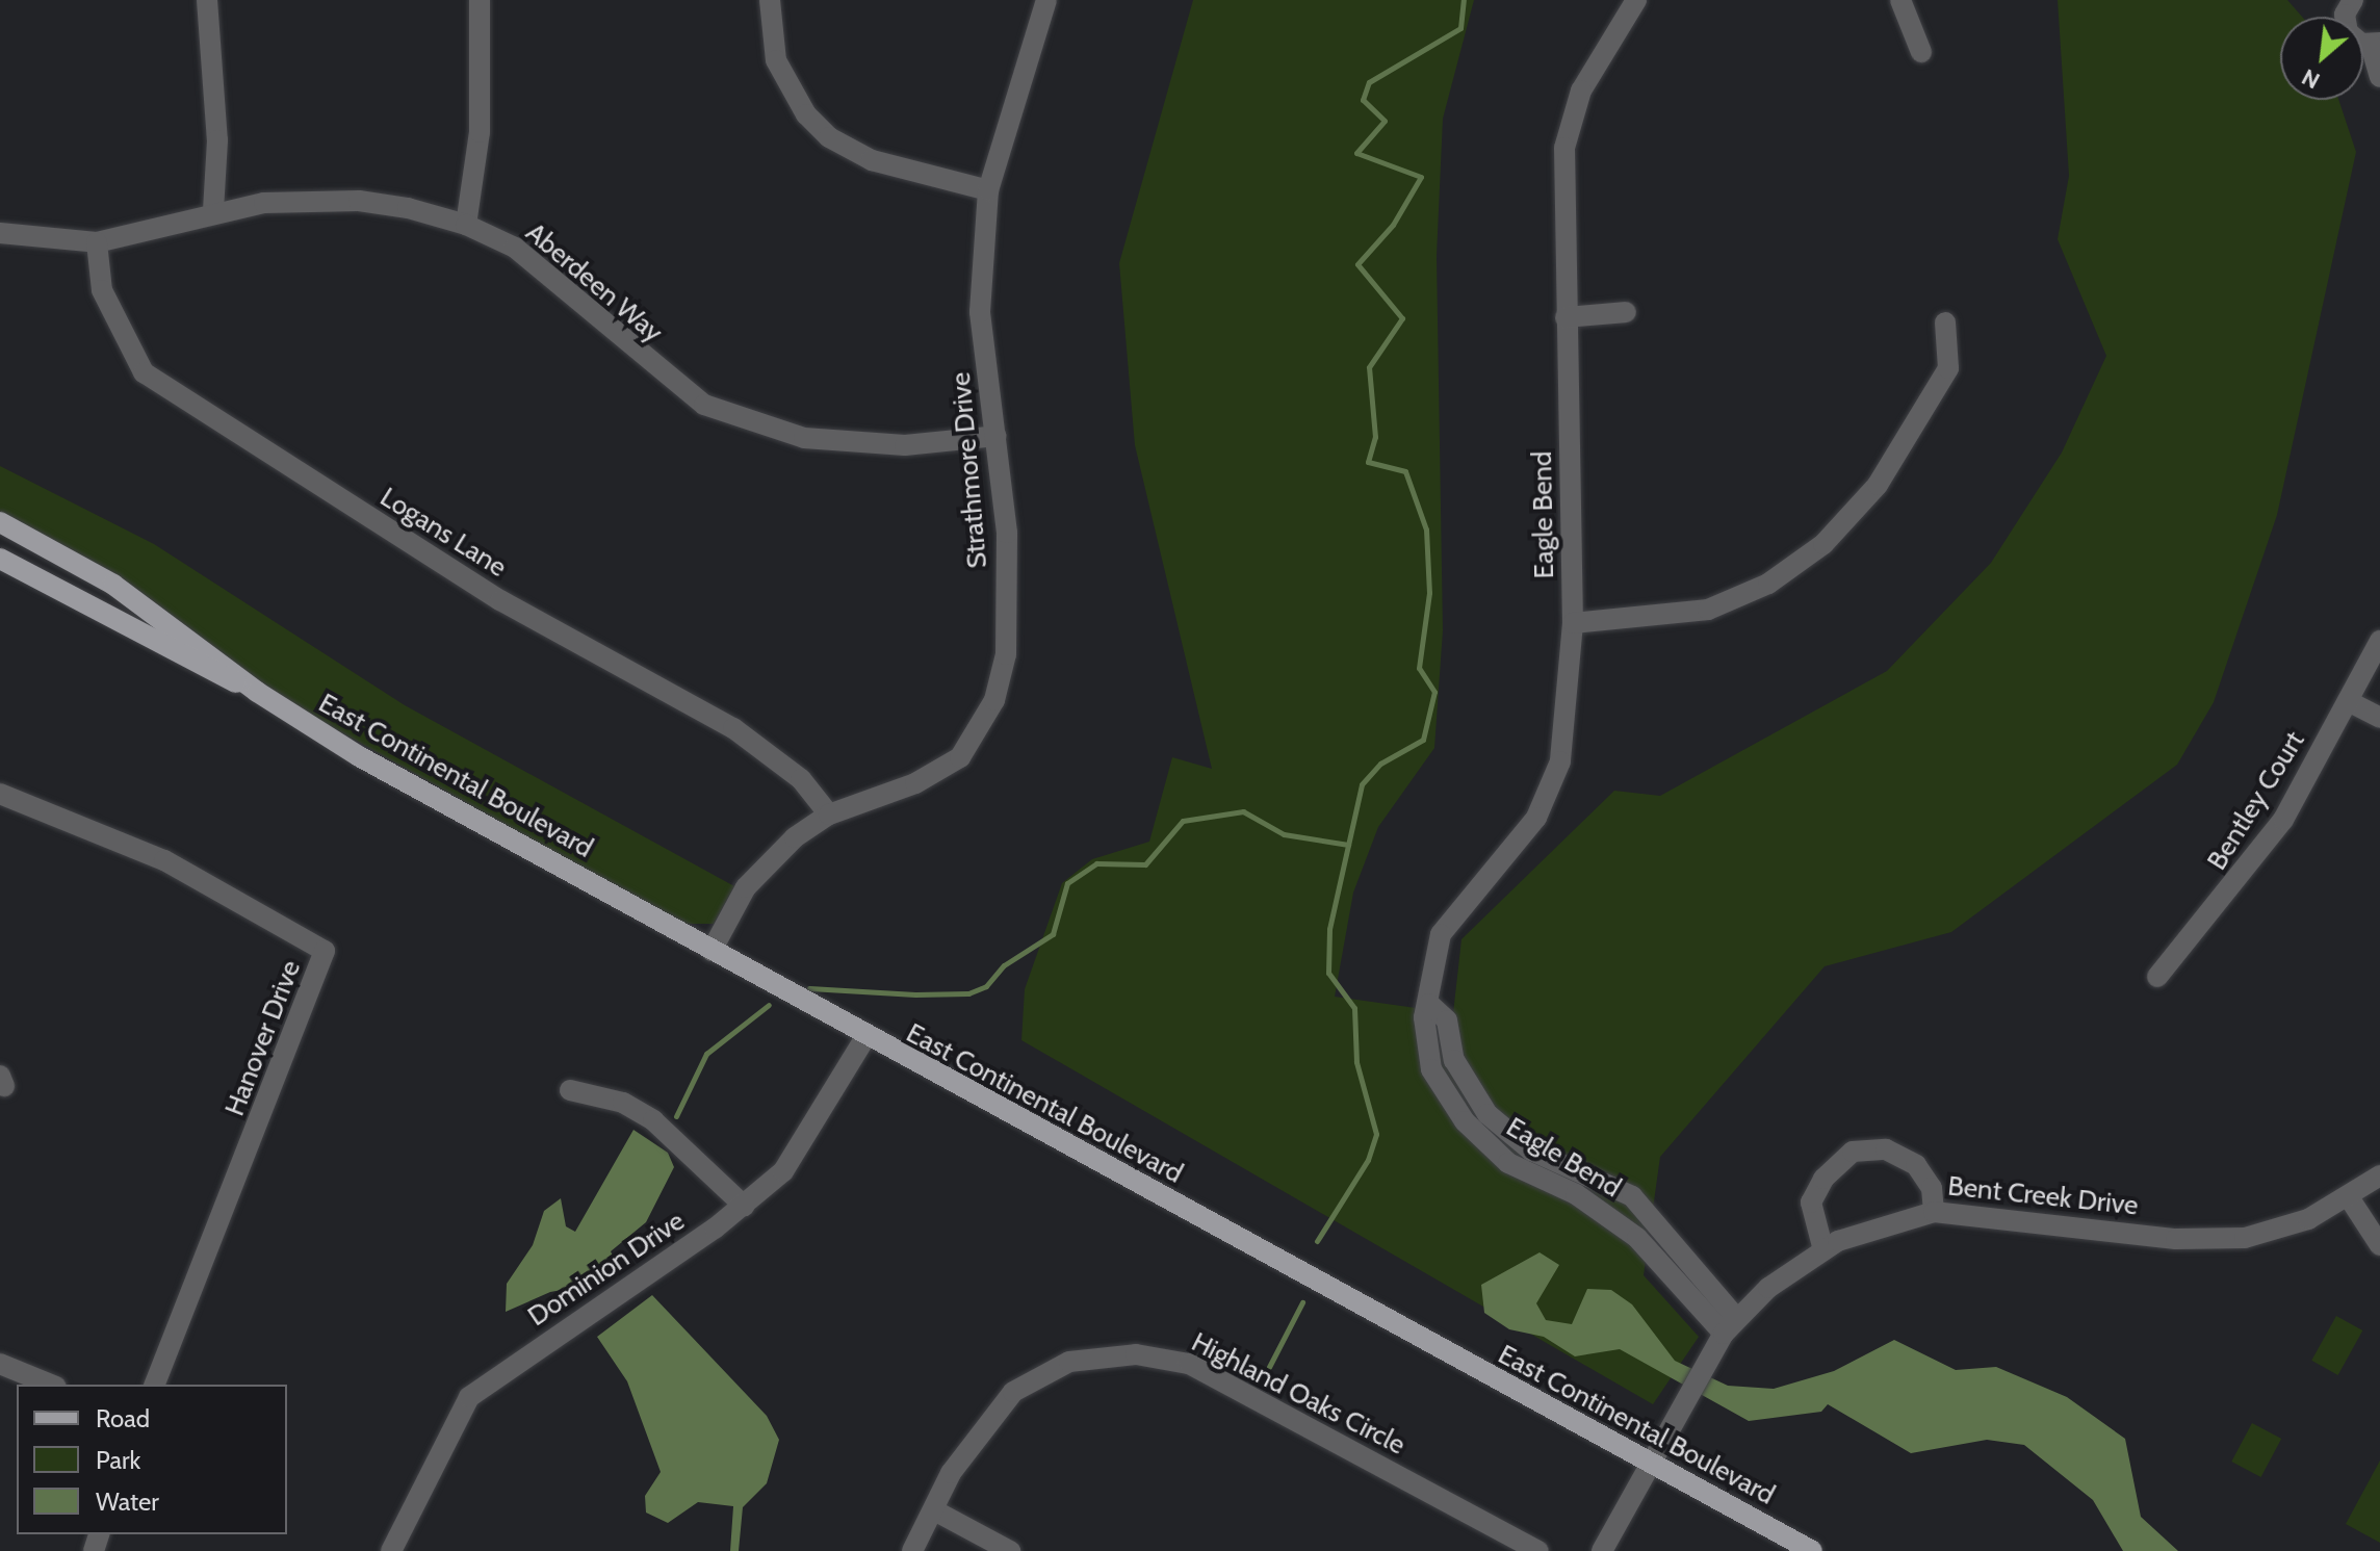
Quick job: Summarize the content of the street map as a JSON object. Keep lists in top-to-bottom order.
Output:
{
  "streets": {
    "main road": ["East Continental Boulevard"],
    "street": [
      "Aberdeen Way",
      "Strathmore Drive",
      "Eagle Bend",
      "Logans Lane",
      "Bentley Court",
      "Hanover Drive",
      "Bent Creek Drive",
      "Dominion Drive",
      "Highland Oaks Circle"
    ]
  },
  "crossings": [
    ["Aberdeen Way", "Strathmore Drive"],
    ["Aberdeen Way", "Logans Lane"],
    ["Strathmore Drive", "Logans Lane"],
    ["Strathmore Drive", "East Continental Boulevard"],
    ["Eagle Bend", "Bent Creek Drive"],
    ["East Continental Boulevard", "Bent Creek Drive"],
    ["East Continental Boulevard", "Dominion Drive"]
  ],
  "legend": ["Road", "Park", "Water"],
  "north": "bottom left"
}
